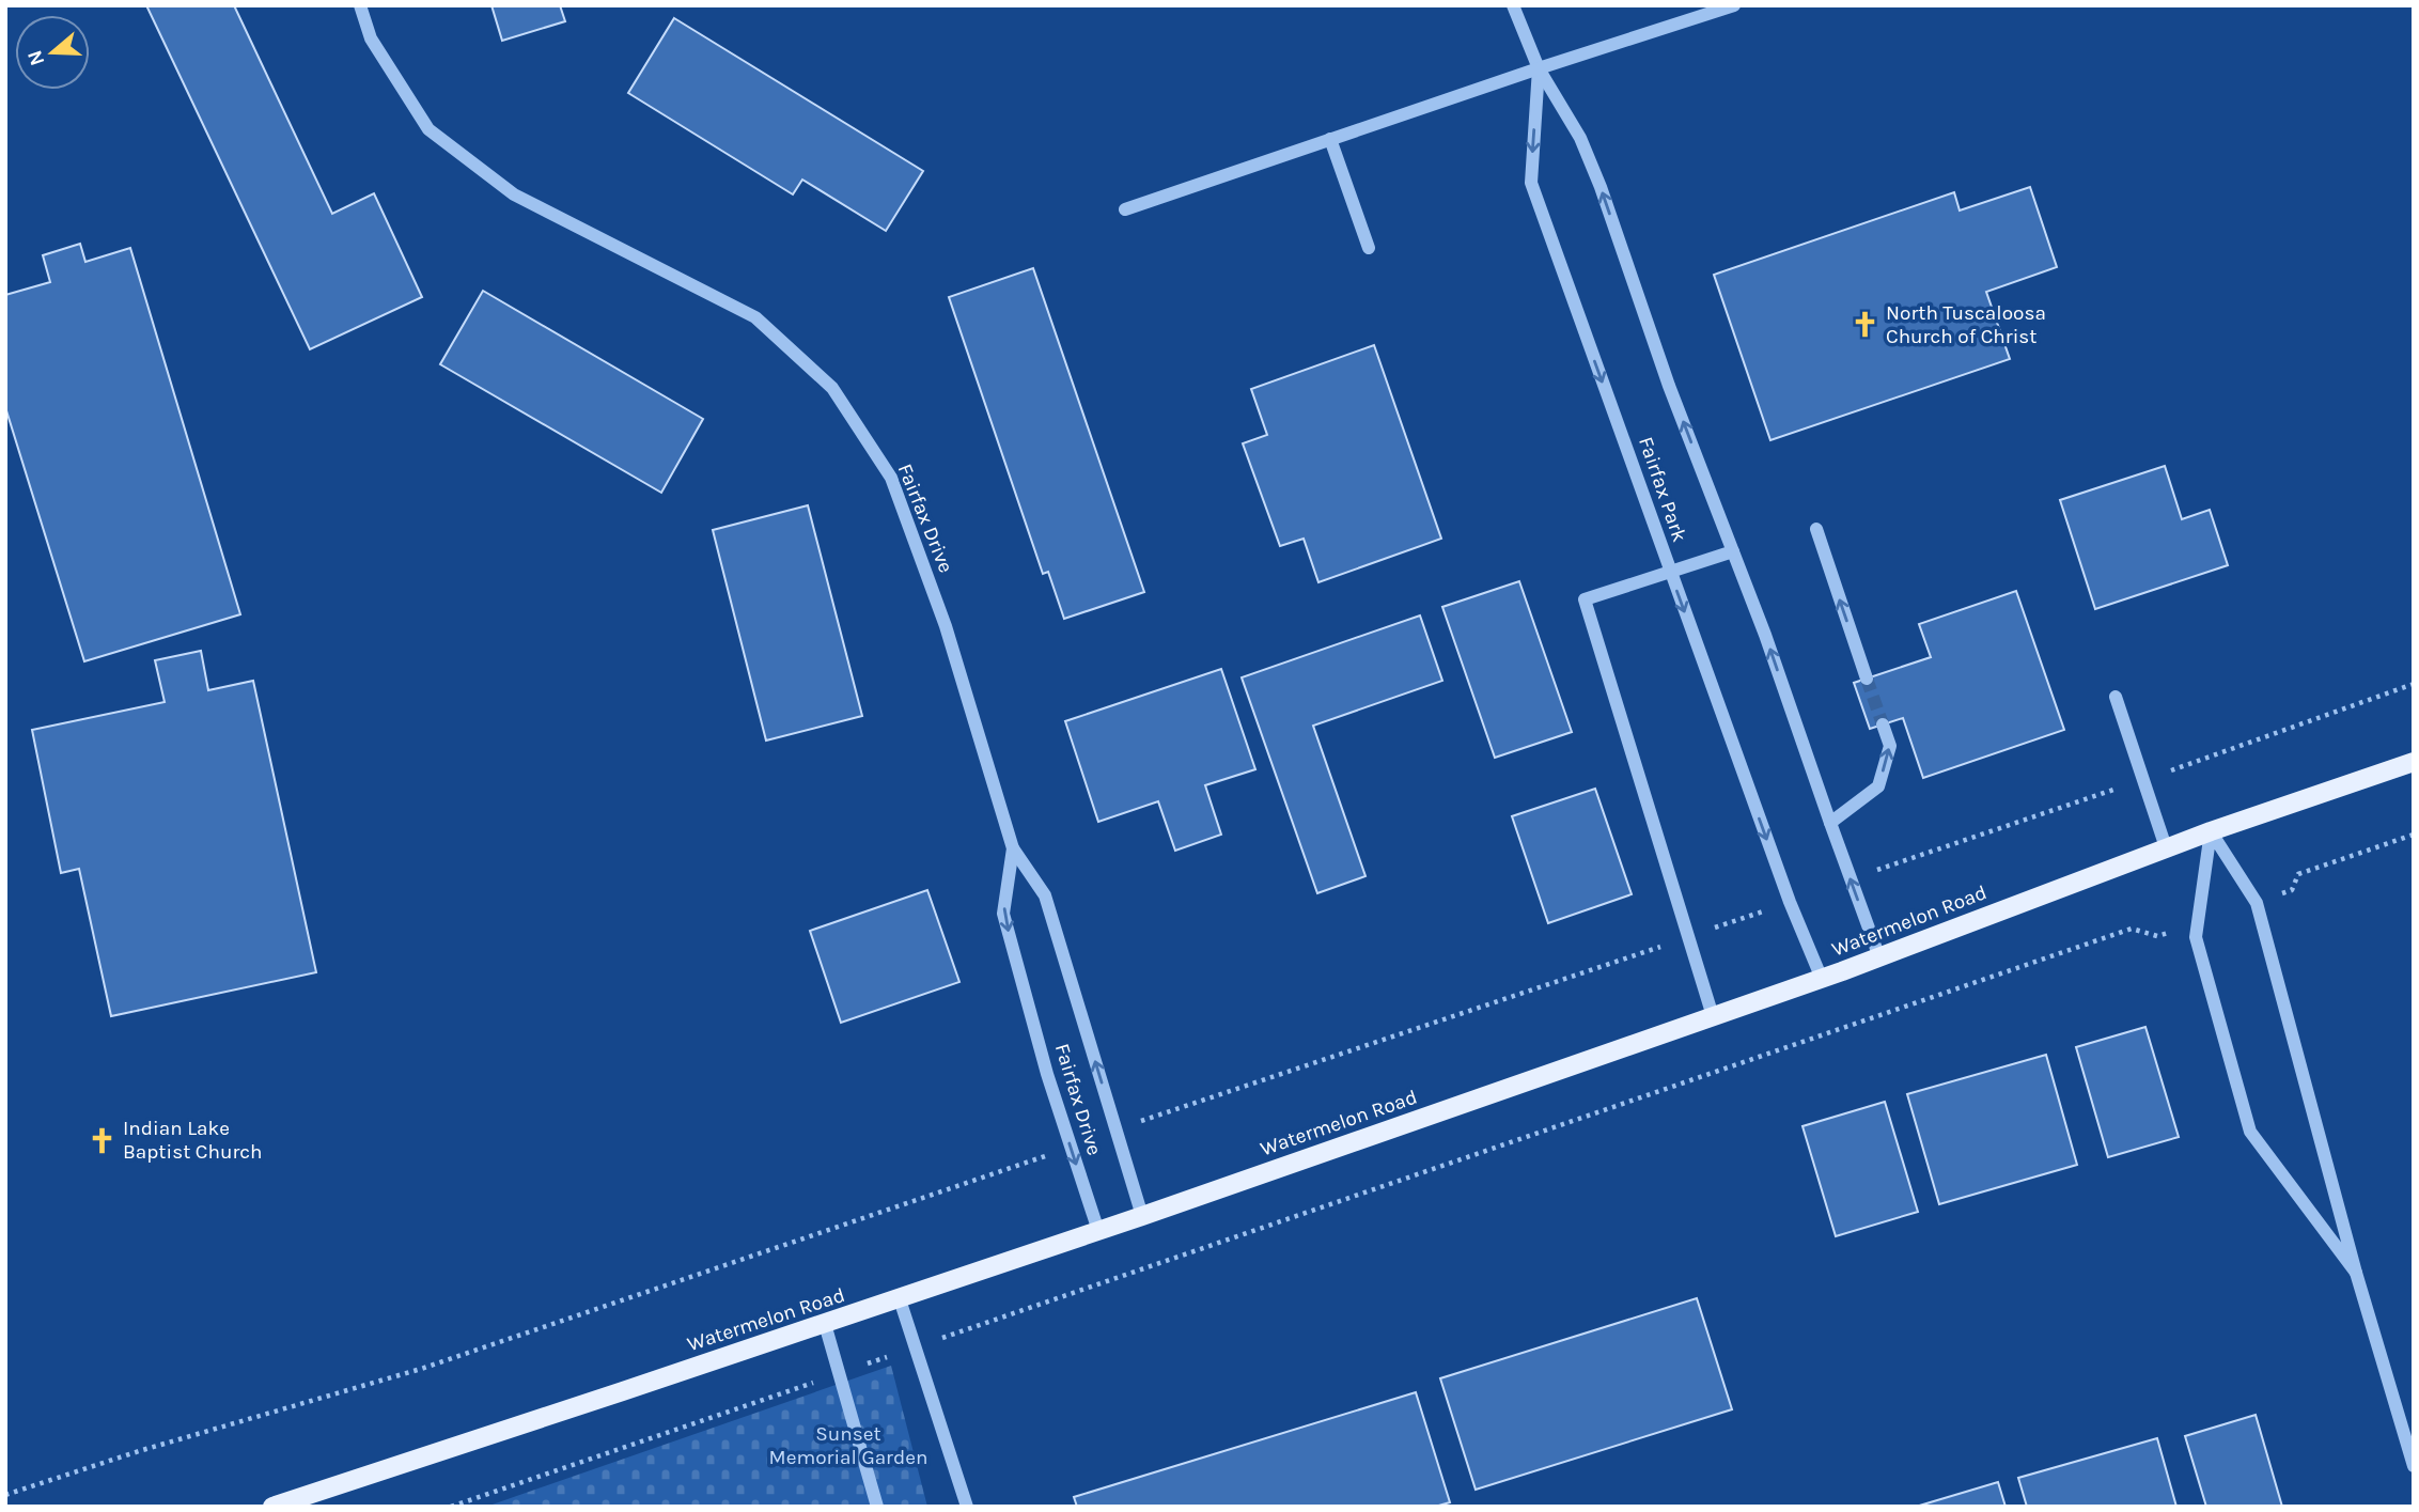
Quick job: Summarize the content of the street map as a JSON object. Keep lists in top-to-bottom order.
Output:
{
  "streets": {
    "main road": ["Watermelon Road"],
    "street": ["Fairfax Park", "Fairfax Drive"]
  },
  "crossings": [
    ["Fairfax Park", "Watermelon Road"],
    ["Fairfax Drive", "Watermelon Road"]
  ],
  "parks": ["Sunset Memorial Garden"],
  "places": {
    "church": ["North Tuscaloosa Church of Christ", "Indian Lake Baptist Church"]
  },
  "north": "left"
}
